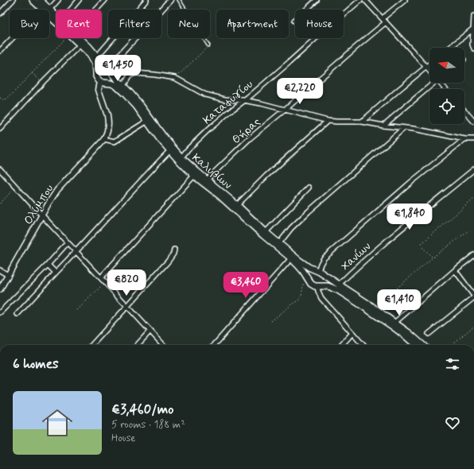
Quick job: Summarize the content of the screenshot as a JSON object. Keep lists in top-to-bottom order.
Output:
{
  "streets": {
    "main road": ["Καλυβίων"],
    "street": [
      "Καταφυγίου",
      "Θήρας",
      "Ολύμπου",
      "Χανίων"
    ]
  },
  "crossings": [
    ["Καταφυγίου", "Καλυβίων"],
    ["Θήρας", "Καλυβίων"],
    ["Καλυβίων", "Χανίων"]
  ],
  "north": "left",
  "page": {
    "chip": [
      "Buy",
      "Rent",
      "Filters",
      "New",
      "Apartment",
      "House"
    ],
    "price": [
      "€1,450",
      "€2,220",
      "€1,840",
      "€820",
      "€3,460",
      "€1,410"
    ],
    "heading": "6 homes",
    "list": [
      {
        "name": "€3,460/mo",
        "note": "5 rooms · 188 m² · House"
      }
    ]
  }
}
